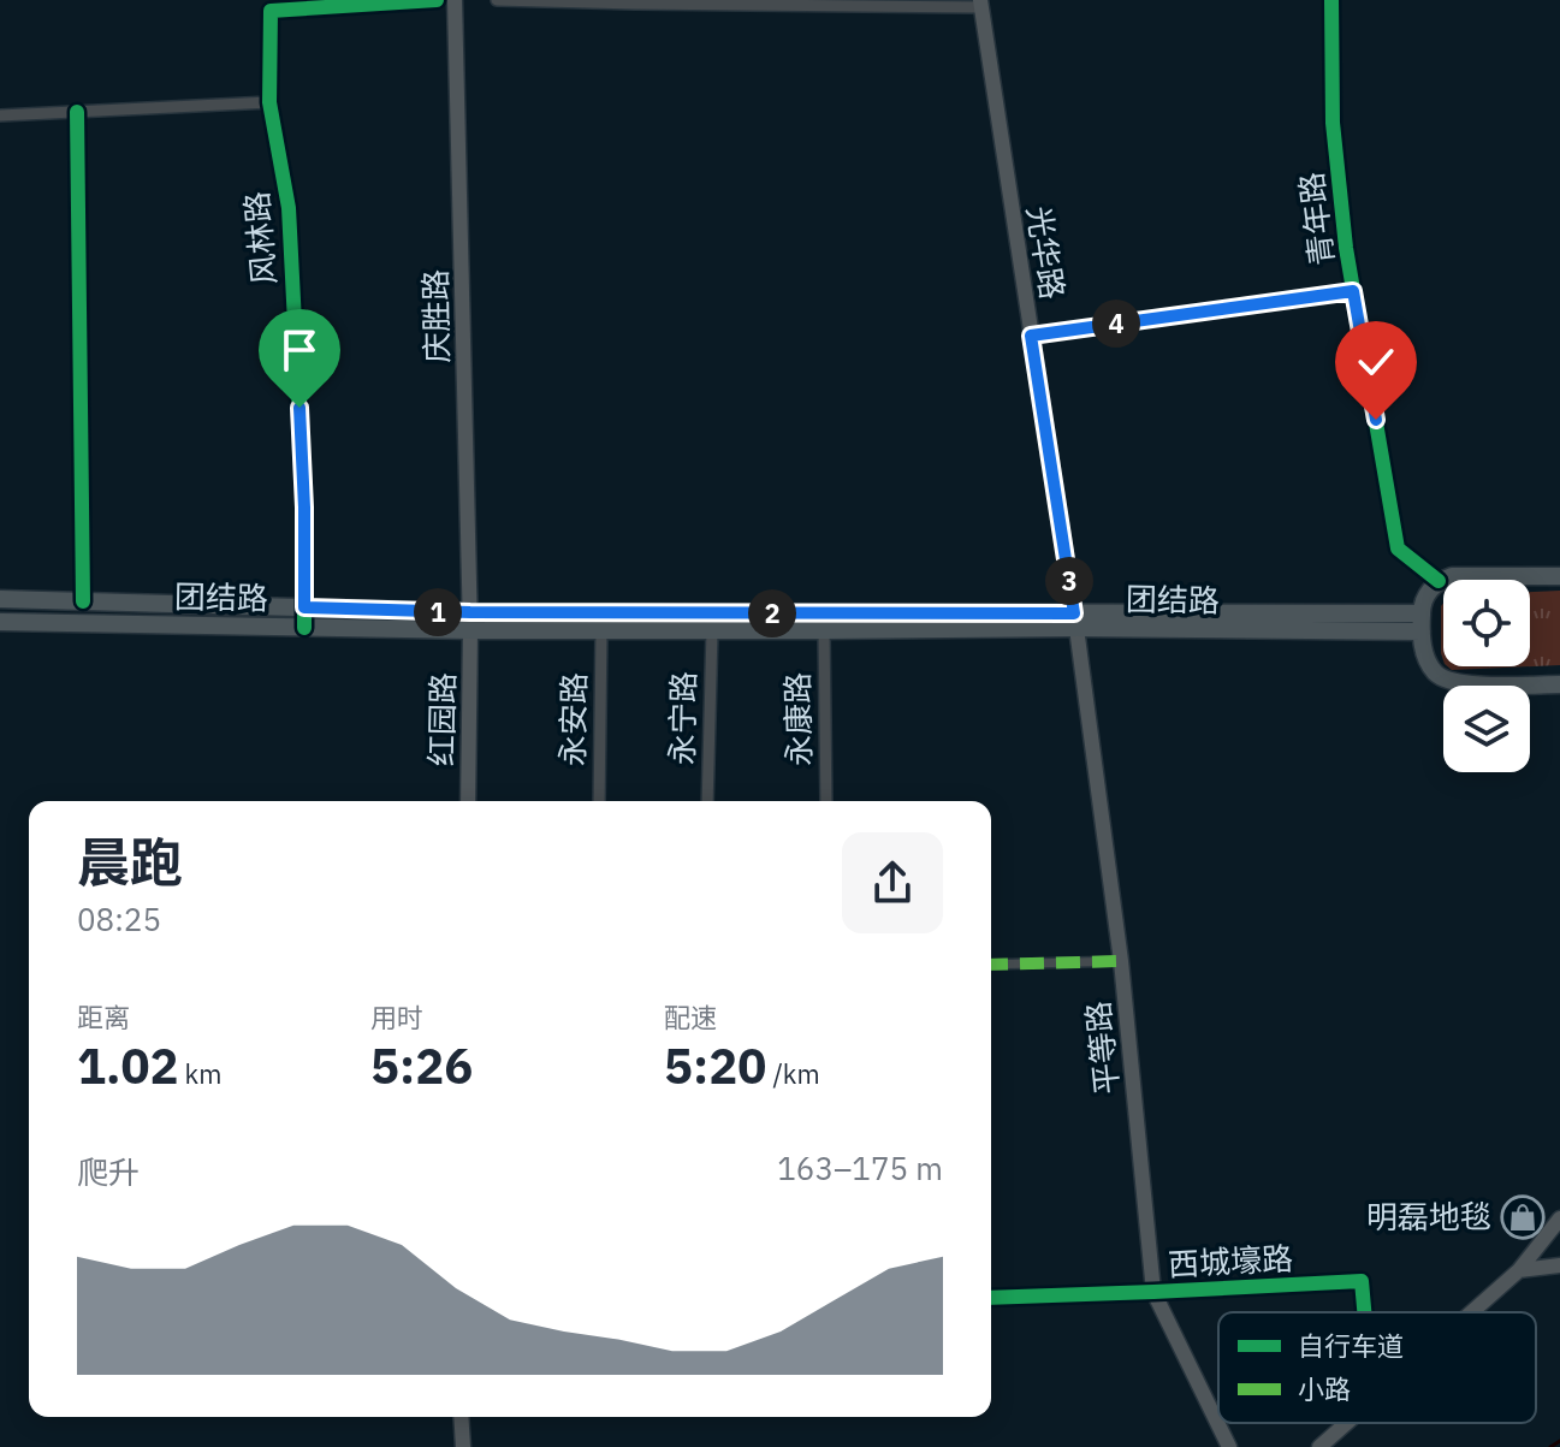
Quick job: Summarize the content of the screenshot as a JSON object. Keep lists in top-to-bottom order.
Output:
{
  "streets": {
    "main road": [
      "光华路",
      "庆胜路",
      "团结路",
      "红园路",
      "平等路"
    ],
    "street": [
      "青年路",
      "风林路",
      "永宁路",
      "永安路",
      "永康路",
      "西城壕路"
    ]
  },
  "crossings": [
    ["风林路", "团结路"],
    ["光华路", "团结路"],
    ["光华路", "平等路"],
    ["庆胜路", "团结路"],
    ["庆胜路", "红园路"],
    ["团结路", "永宁路"],
    ["团结路", "红园路"],
    ["团结路", "永安路"],
    ["团结路", "永康路"],
    ["团结路", "平等路"],
    ["平等路", "西城壕路"]
  ],
  "places": {
    "shop": ["明磊地毯"]
  },
  "legend": ["自行车道", "小路"],
  "page": {
    "pins": [
      "4",
      "3",
      "1",
      "2"
    ],
    "heading": ["晨跑", "08:25"],
    "stats": [
      ["距离", "1.02 km"],
      ["用时", "5:26"],
      ["配速", "5:20 /km"]
    ],
    "chart": ["爬升", "163–175 m"]
  }
}
